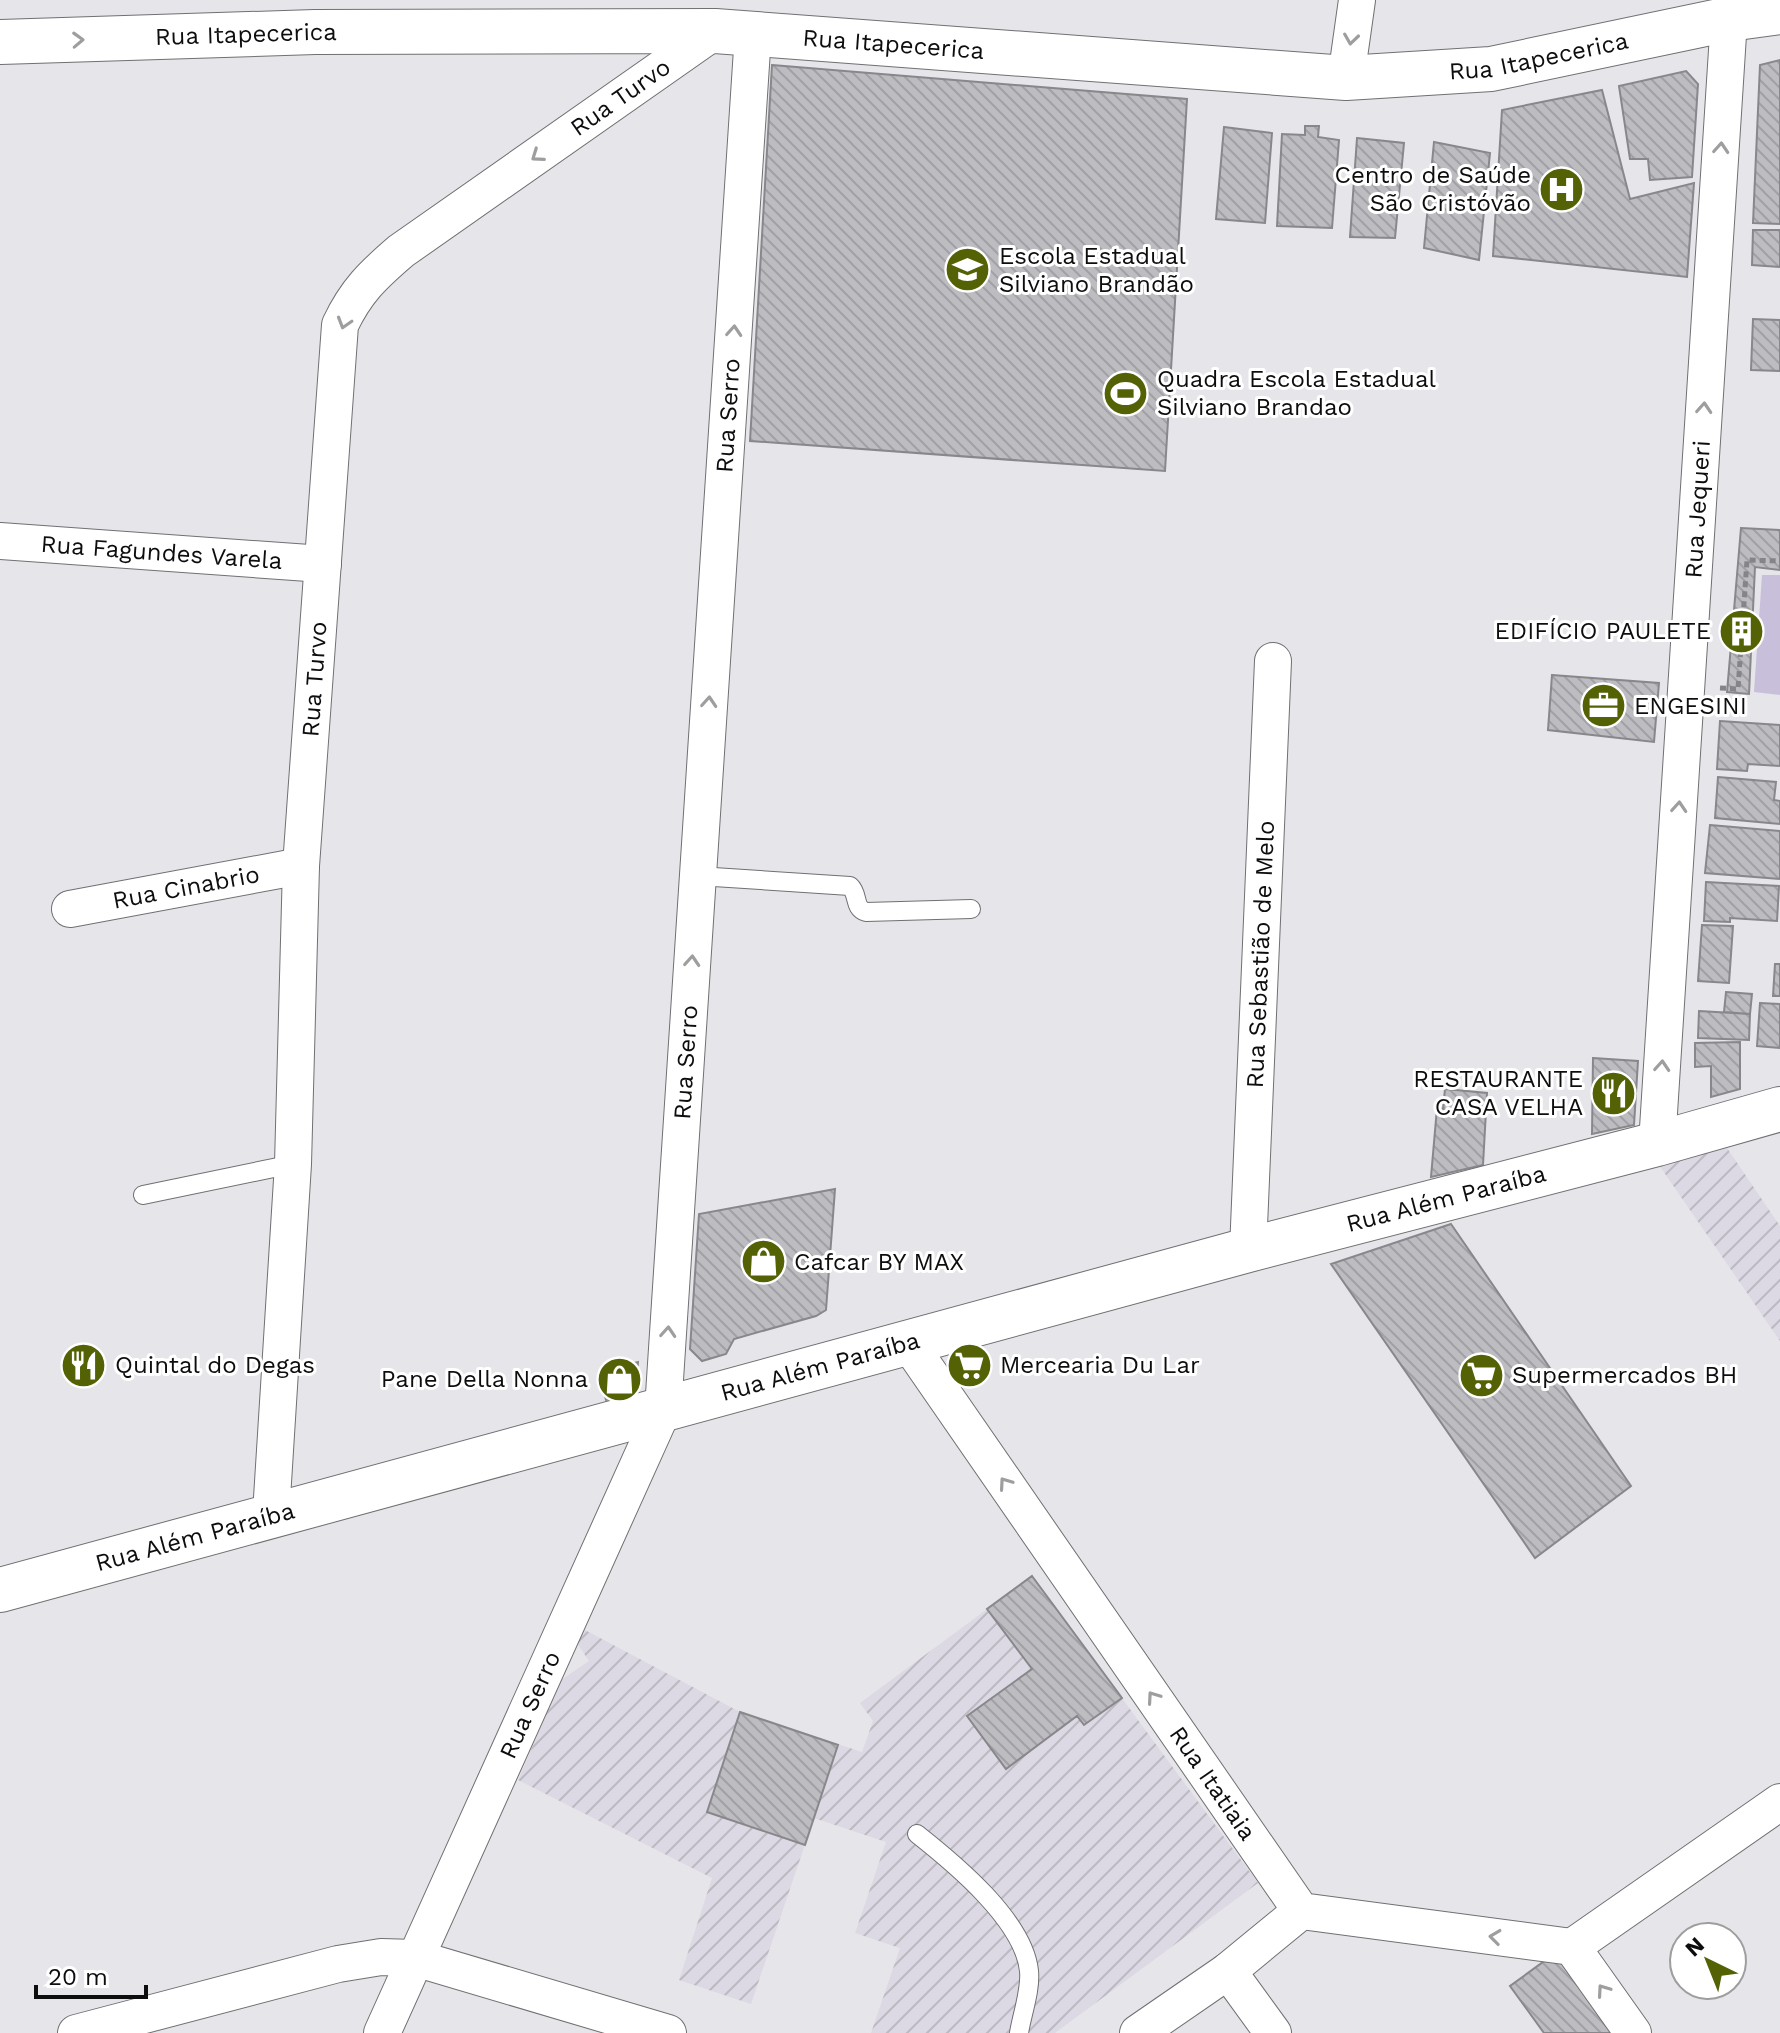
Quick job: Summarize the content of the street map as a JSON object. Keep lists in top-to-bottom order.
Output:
{
  "streets": {
    "street": [
      "Rua Itapecerica",
      "Rua Turvo",
      "Rua Serro",
      "Rua Jequeri",
      "Rua Fagundes Varela",
      "Rua Cinabrio",
      "Rua Sebastião de Melo",
      "Rua Além Paraíba",
      "Rua Itatiaia"
    ]
  },
  "crossings": [
    ["Rua Itapecerica", "Rua Turvo"],
    ["Rua Itapecerica", "Rua Serro"],
    ["Rua Itapecerica", "Rua Jequeri"],
    ["Rua Turvo", "Rua Serro"],
    ["Rua Turvo", "Rua Fagundes Varela"],
    ["Rua Turvo", "Rua Cinabrio"],
    ["Rua Turvo", "Rua Além Paraíba"],
    ["Rua Serro", "Rua Além Paraíba"],
    ["Rua Jequeri", "Rua Além Paraíba"],
    ["Rua Sebastião de Melo", "Rua Além Paraíba"],
    ["Rua Além Paraíba", "Rua Itatiaia"]
  ],
  "one_way": [
    "Rua Turvo",
    "Rua Serro",
    "Rua Jequeri",
    "Rua Itatiaia"
  ],
  "places": {
    "hospital": ["Centro de Saúde São Cristóvão"],
    "school or university": ["Escola Estadual Silviano Brandão"],
    "sports": ["Quadra Escola Estadual Silviano Brandao"],
    "building": ["EDIFÍCIO PAULETE"],
    "office": ["ENGESINI"],
    "restaurant": ["RESTAURANTE CASA VELHA", "Quintal do Degas"],
    "shop": ["Cafcar BY MAX", "Pane Della Nonna"],
    "supermarket": ["Mercearia Du Lar", "Supermercados BH"]
  },
  "scale_bar": "20 m",
  "north": "top left"
}
